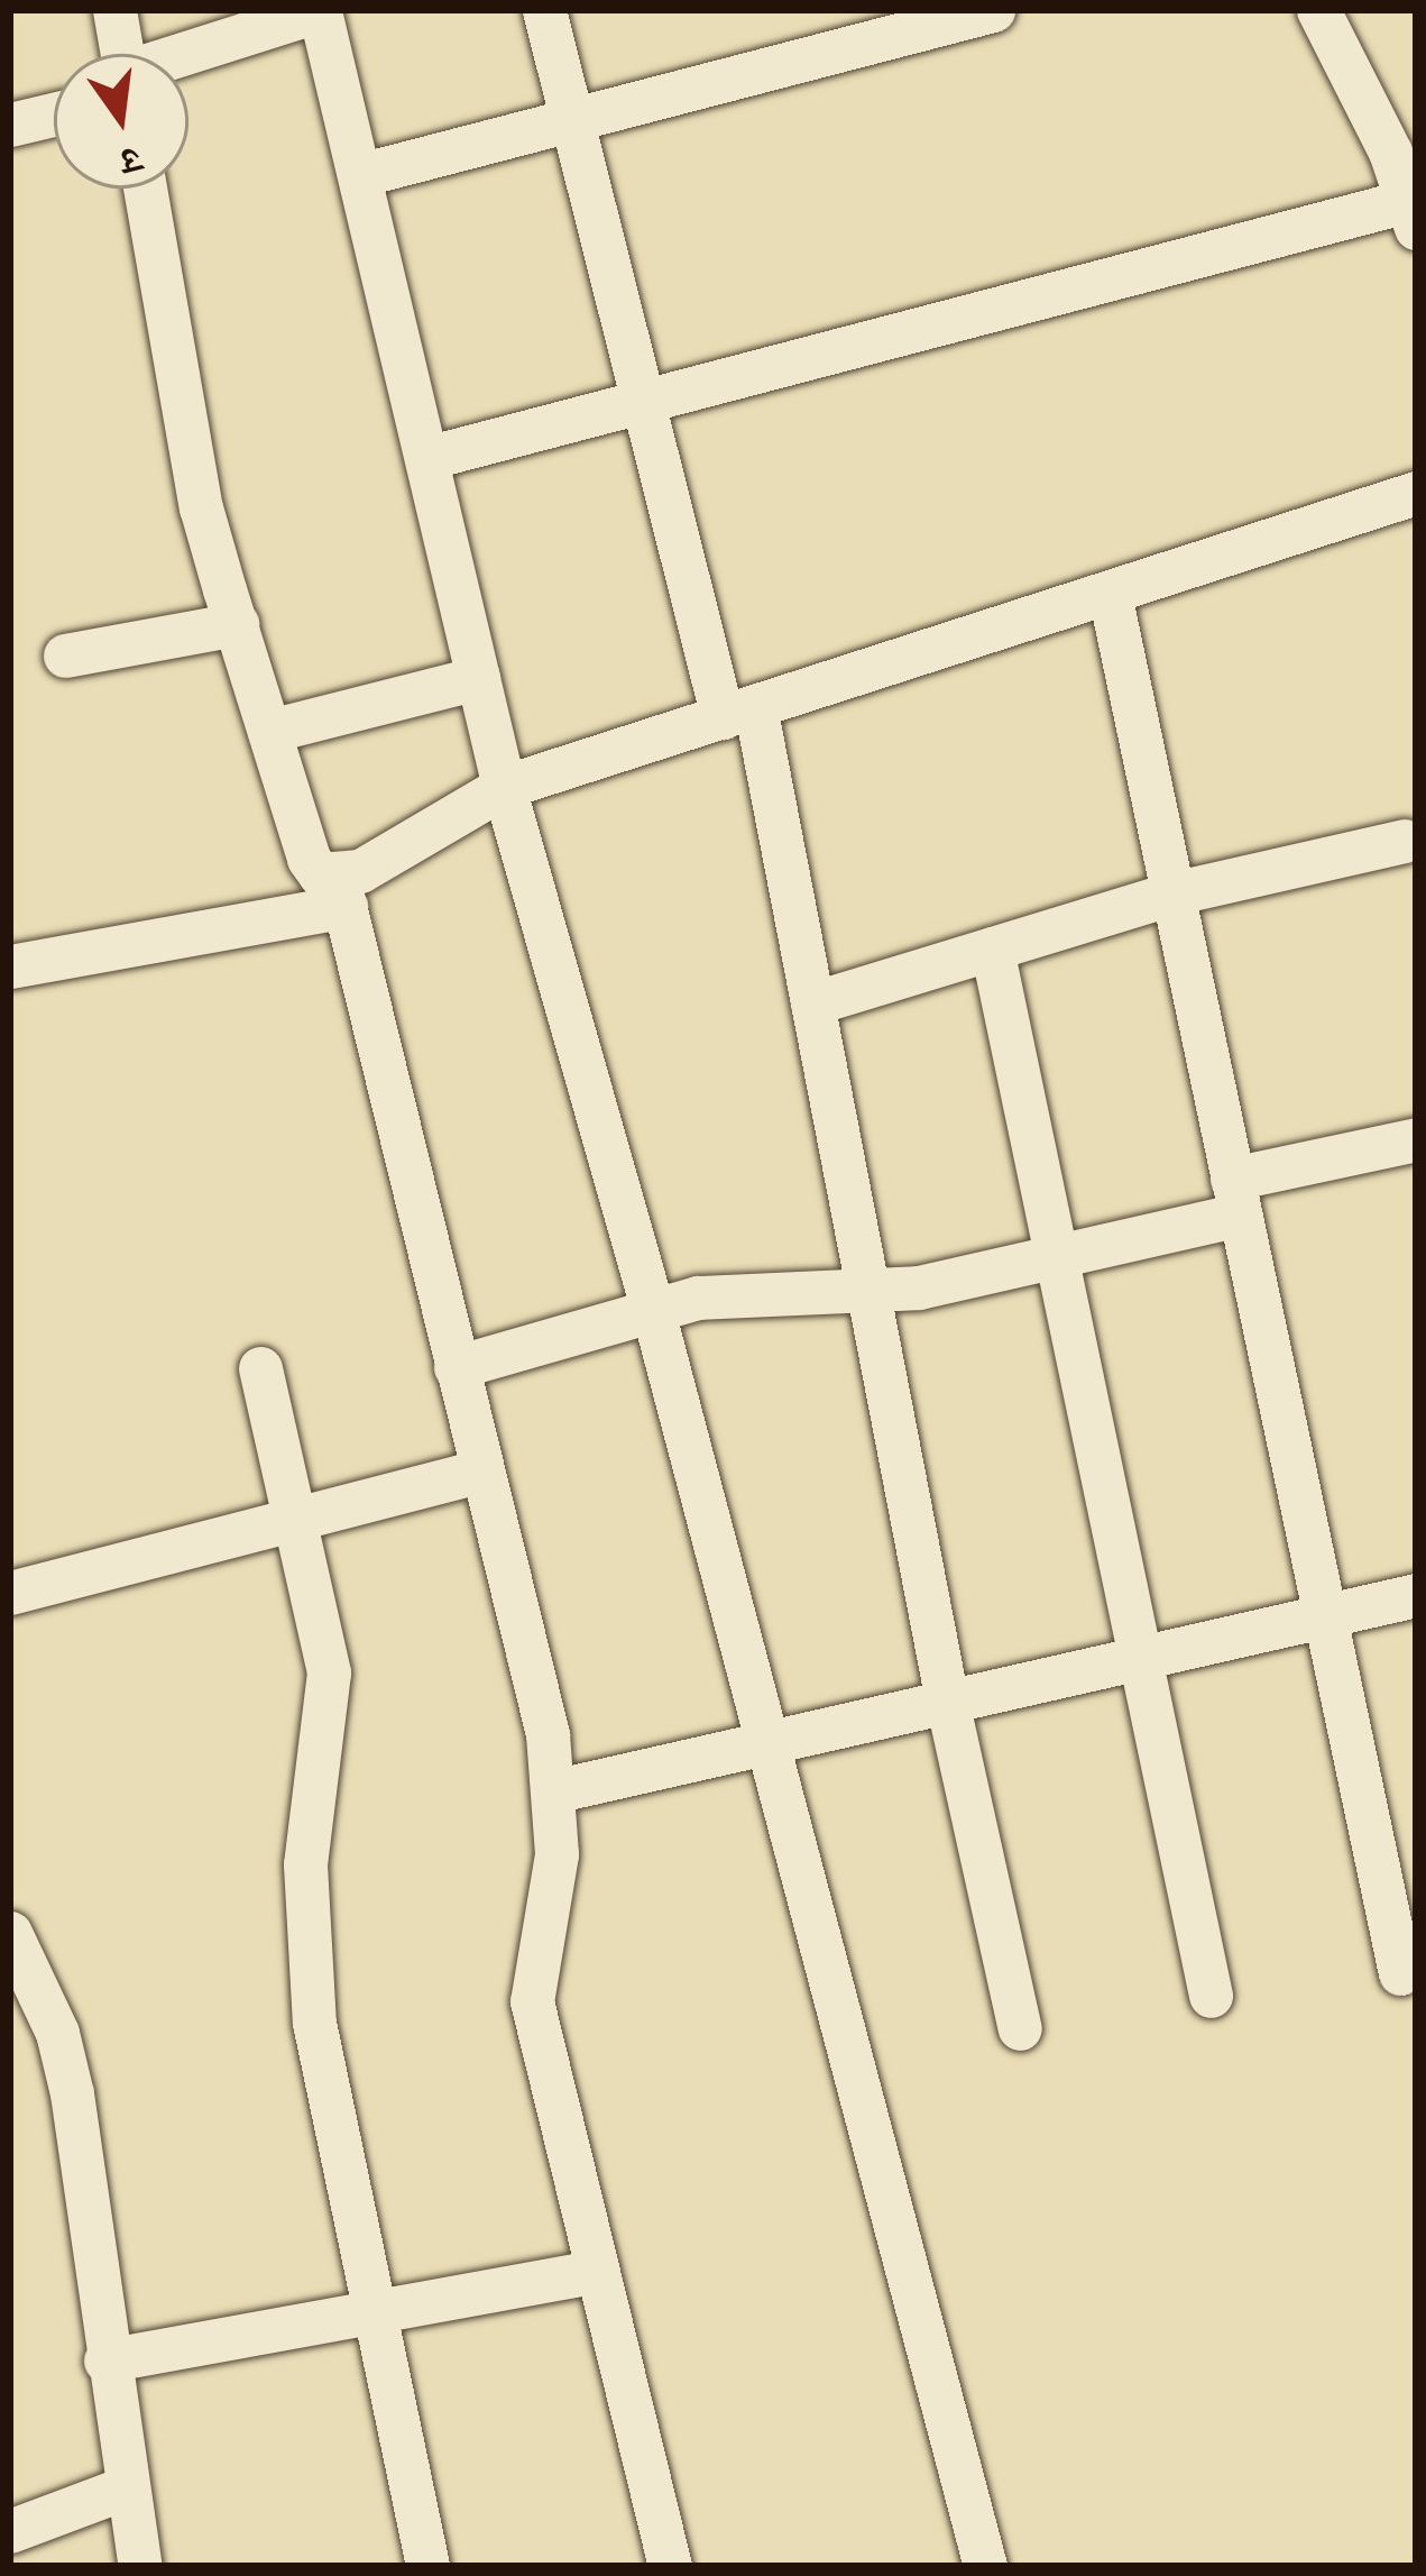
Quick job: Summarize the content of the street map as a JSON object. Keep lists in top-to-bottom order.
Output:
{
  "north": "bottom"
}
